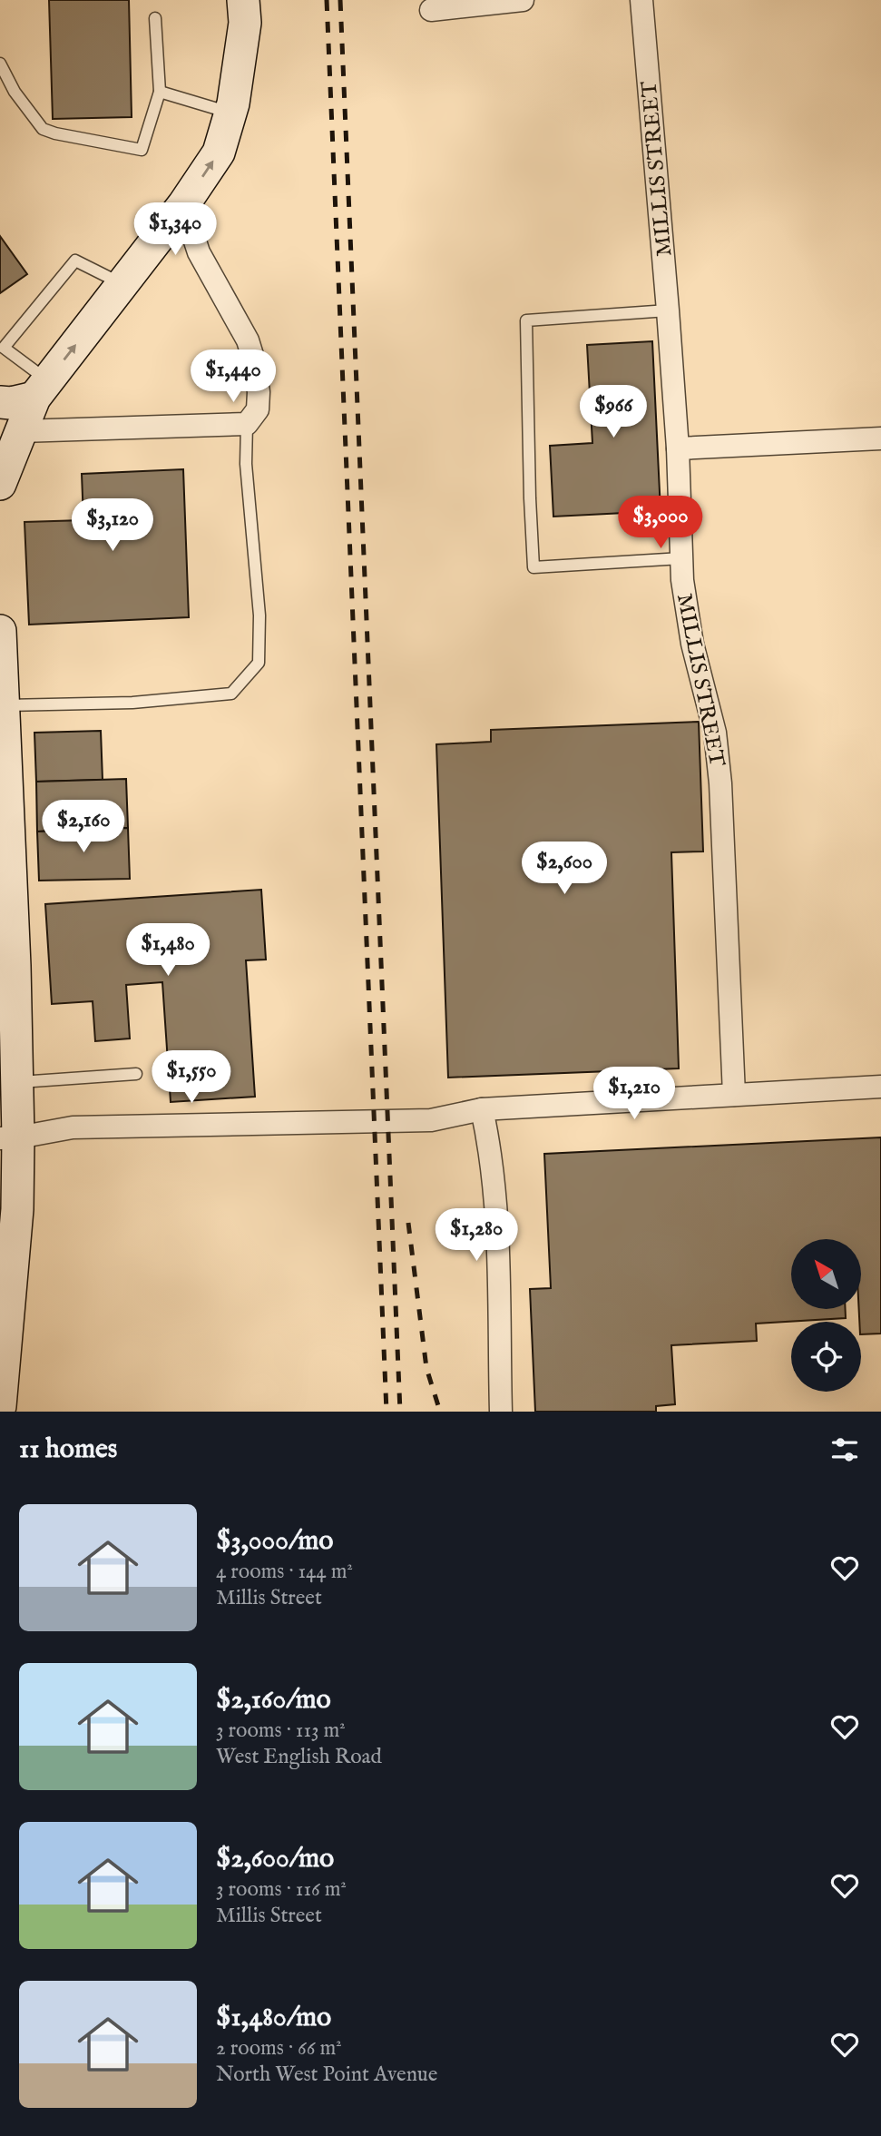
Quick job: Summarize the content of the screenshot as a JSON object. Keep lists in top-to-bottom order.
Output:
{
  "streets": {
    "street": ["MILLIS STREET"]
  },
  "north": "top left",
  "page": {
    "price": [
      "$1,340",
      "$1,440",
      "$966",
      "$3,000",
      "$3,120",
      "$2,160",
      "$2,600",
      "$1,480",
      "$1,550",
      "$1,210",
      "$1,280"
    ],
    "heading": "11 homes",
    "list": [
      {
        "name": "$3,000/mo",
        "note": "4 rooms · 144 m² · Millis Street"
      },
      {
        "name": "$2,160/mo",
        "note": "3 rooms · 113 m² · West English Road"
      },
      {
        "name": "$2,600/mo",
        "note": "3 rooms · 116 m² · Millis Street"
      },
      {
        "name": "$1,480/mo",
        "note": "2 rooms · 66 m² · North West Point Avenue"
      }
    ]
  }
}
